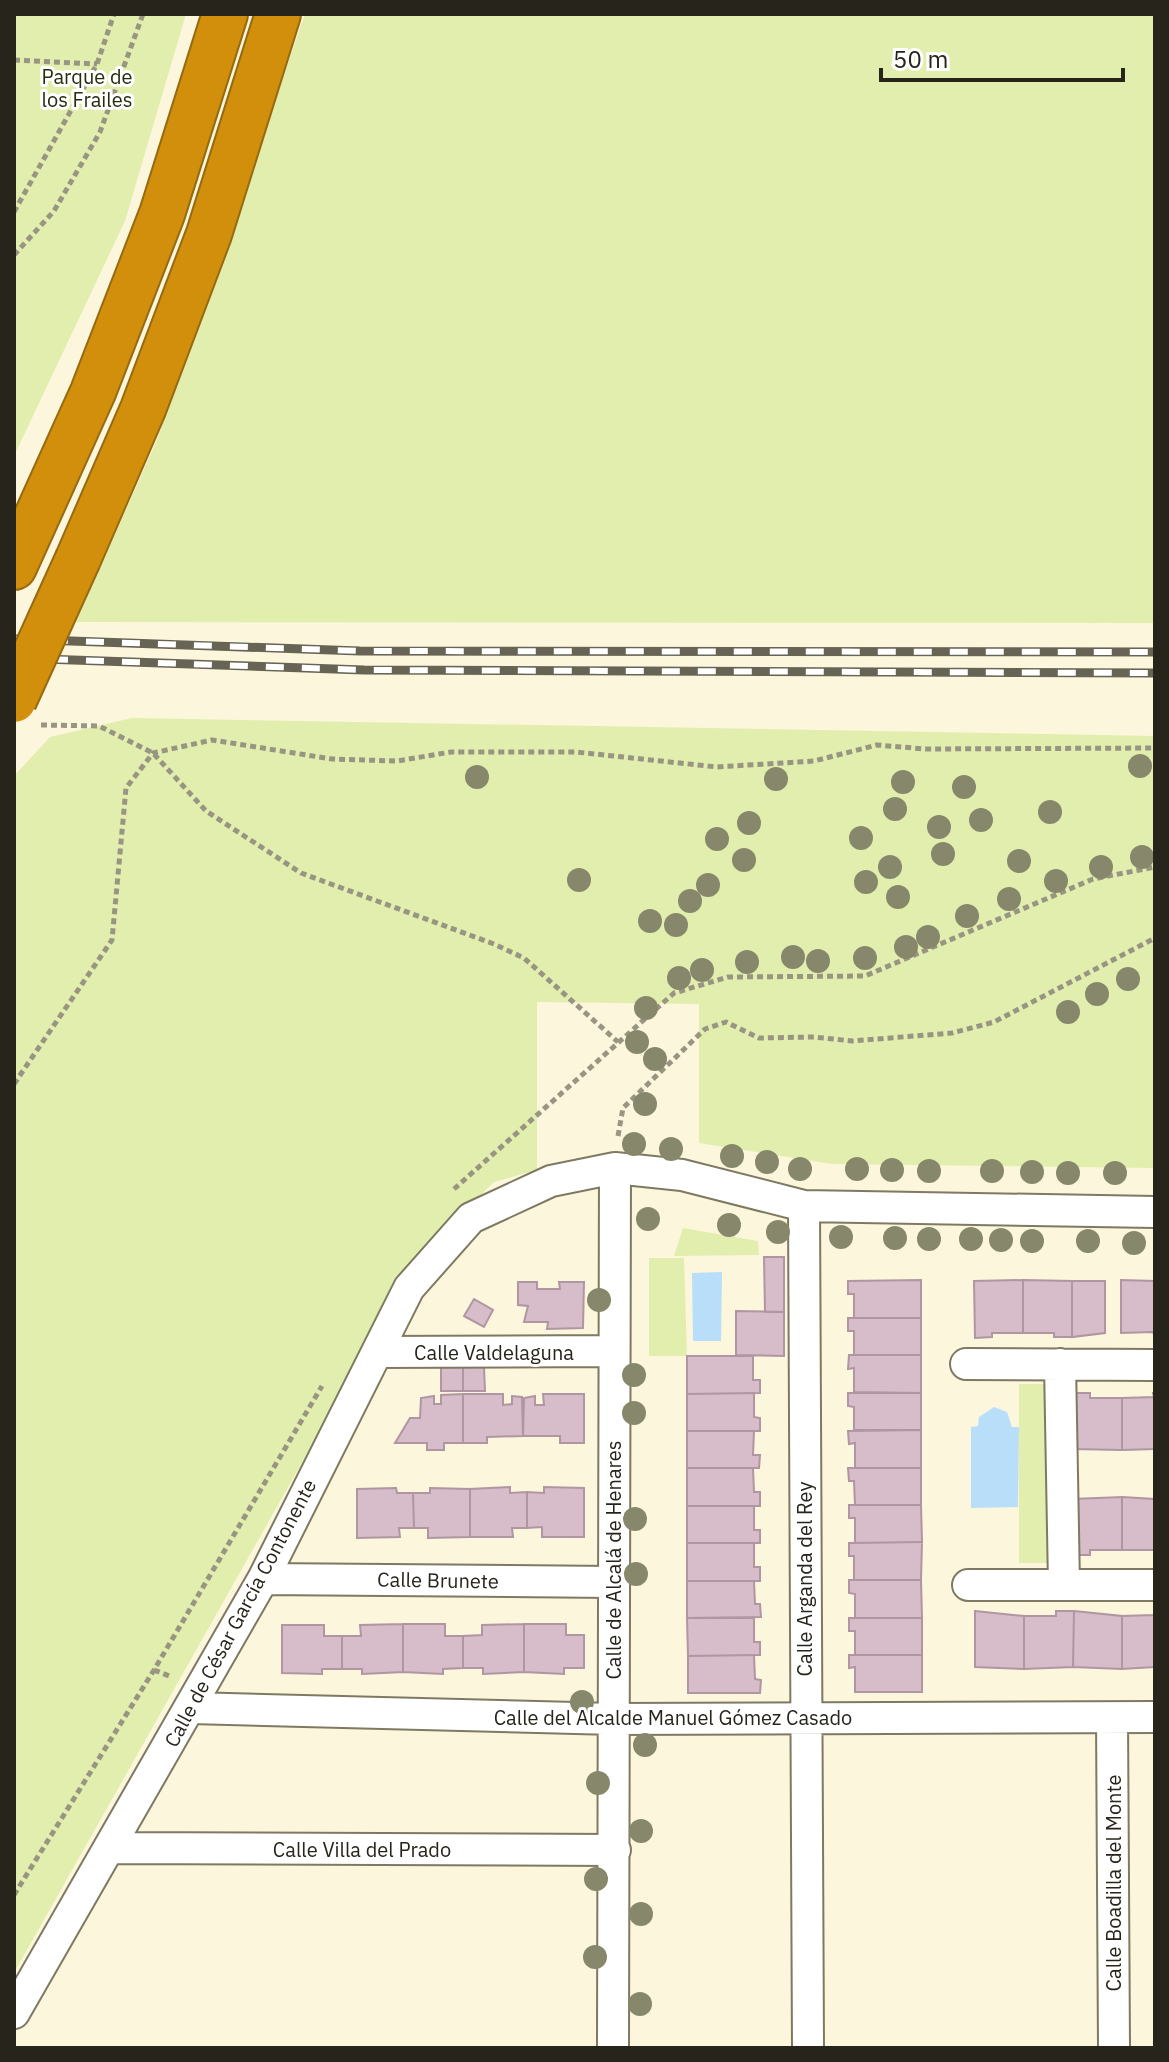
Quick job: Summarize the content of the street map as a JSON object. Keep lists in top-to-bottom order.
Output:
{
  "streets": {
    "street": [
      "Calle Valdelaguna",
      "Calle de Alcalá de Henares",
      "Calle Arganda del Rey",
      "Calle Brunete",
      "Calle de César García Contonente",
      "Calle del Alcalde Manuel Gómez Casado",
      "Calle Villa del Prado",
      "Calle Boadilla del Monte"
    ]
  },
  "crossings": [
    ["Calle Valdelaguna", "Calle de Alcalá de Henares"],
    ["Calle Valdelaguna", "Calle de César García Contonente"],
    ["Calle de Alcalá de Henares", "Calle Brunete"],
    ["Calle de Alcalá de Henares", "Calle de César García Contonente"],
    ["Calle de Alcalá de Henares", "Calle del Alcalde Manuel Gómez Casado"],
    ["Calle de Alcalá de Henares", "Calle Villa del Prado"],
    ["Calle Arganda del Rey", "Calle del Alcalde Manuel Gómez Casado"],
    ["Calle Brunete", "Calle de César García Contonente"],
    ["Calle de César García Contonente", "Calle del Alcalde Manuel Gómez Casado"],
    ["Calle de César García Contonente", "Calle Villa del Prado"],
    ["Calle del Alcalde Manuel Gómez Casado", "Calle Boadilla del Monte"]
  ],
  "parks": ["Parque de los Frailes"],
  "scale_bar": "50 m"
}
